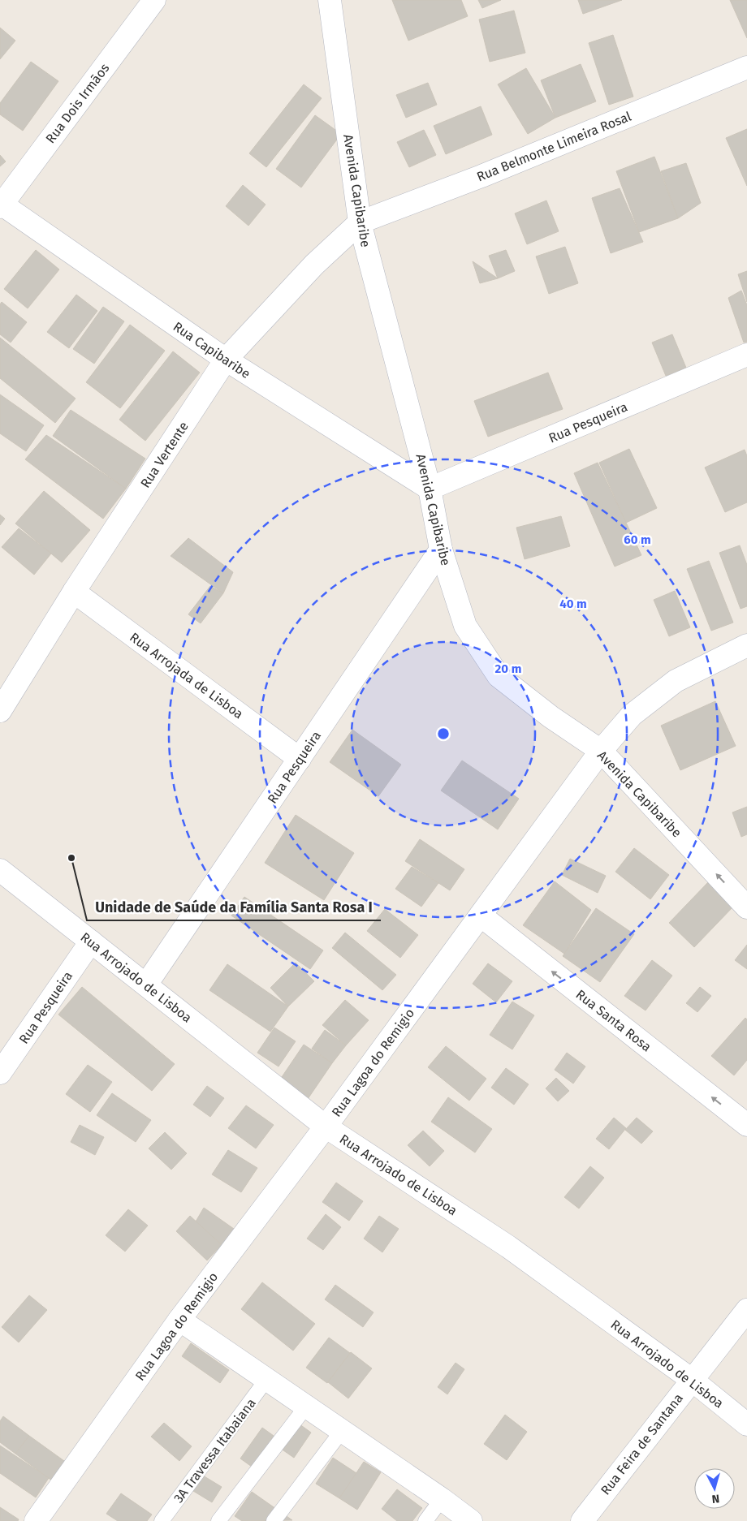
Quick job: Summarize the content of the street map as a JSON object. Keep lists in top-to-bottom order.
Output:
{
  "streets": {
    "street": [
      "Rua Dois Irmãos",
      "Rua Belmonte Limeira Rosal",
      "Avenida Capibaribe",
      "Rua Capibaribe",
      "Rua Pesqueira",
      "Rua Vertente",
      "Rua Arrojada de Lisboa",
      "Rua Arrojado de Lisboa",
      "Rua Santa Rosa",
      "Rua Lagoa do Remigio",
      "Rua Feira de Santana"
    ],
    "lane": ["3A Travessa Itabaiana"]
  },
  "crossings": [
    ["Rua Dois Irmãos", "Rua Capibaribe"],
    ["Rua Belmonte Limeira Rosal", "Avenida Capibaribe"],
    ["Rua Belmonte Limeira Rosal", "Rua Vertente"],
    ["Avenida Capibaribe", "Rua Capibaribe"],
    ["Avenida Capibaribe", "Rua Pesqueira"],
    ["Avenida Capibaribe", "Rua Vertente"],
    ["Avenida Capibaribe", "Rua Lagoa do Remigio"],
    ["Rua Capibaribe", "Rua Pesqueira"],
    ["Rua Capibaribe", "Rua Vertente"],
    ["Rua Pesqueira", "Rua Arrojada de Lisboa"],
    ["Rua Pesqueira", "Rua Arrojado de Lisboa"],
    ["Rua Vertente", "Rua Arrojada de Lisboa"],
    ["Rua Arrojado de Lisboa", "Rua Lagoa do Remigio"],
    ["Rua Arrojado de Lisboa", "Rua Feira de Santana"],
    ["Rua Santa Rosa", "Rua Lagoa do Remigio"]
  ],
  "one_way": ["Rua Santa Rosa"],
  "places": ["Unidade de Saúde da Família Santa Rosa I"],
  "north": "bottom",
  "rings": ["60 m", "40 m", "20 m"]
}
